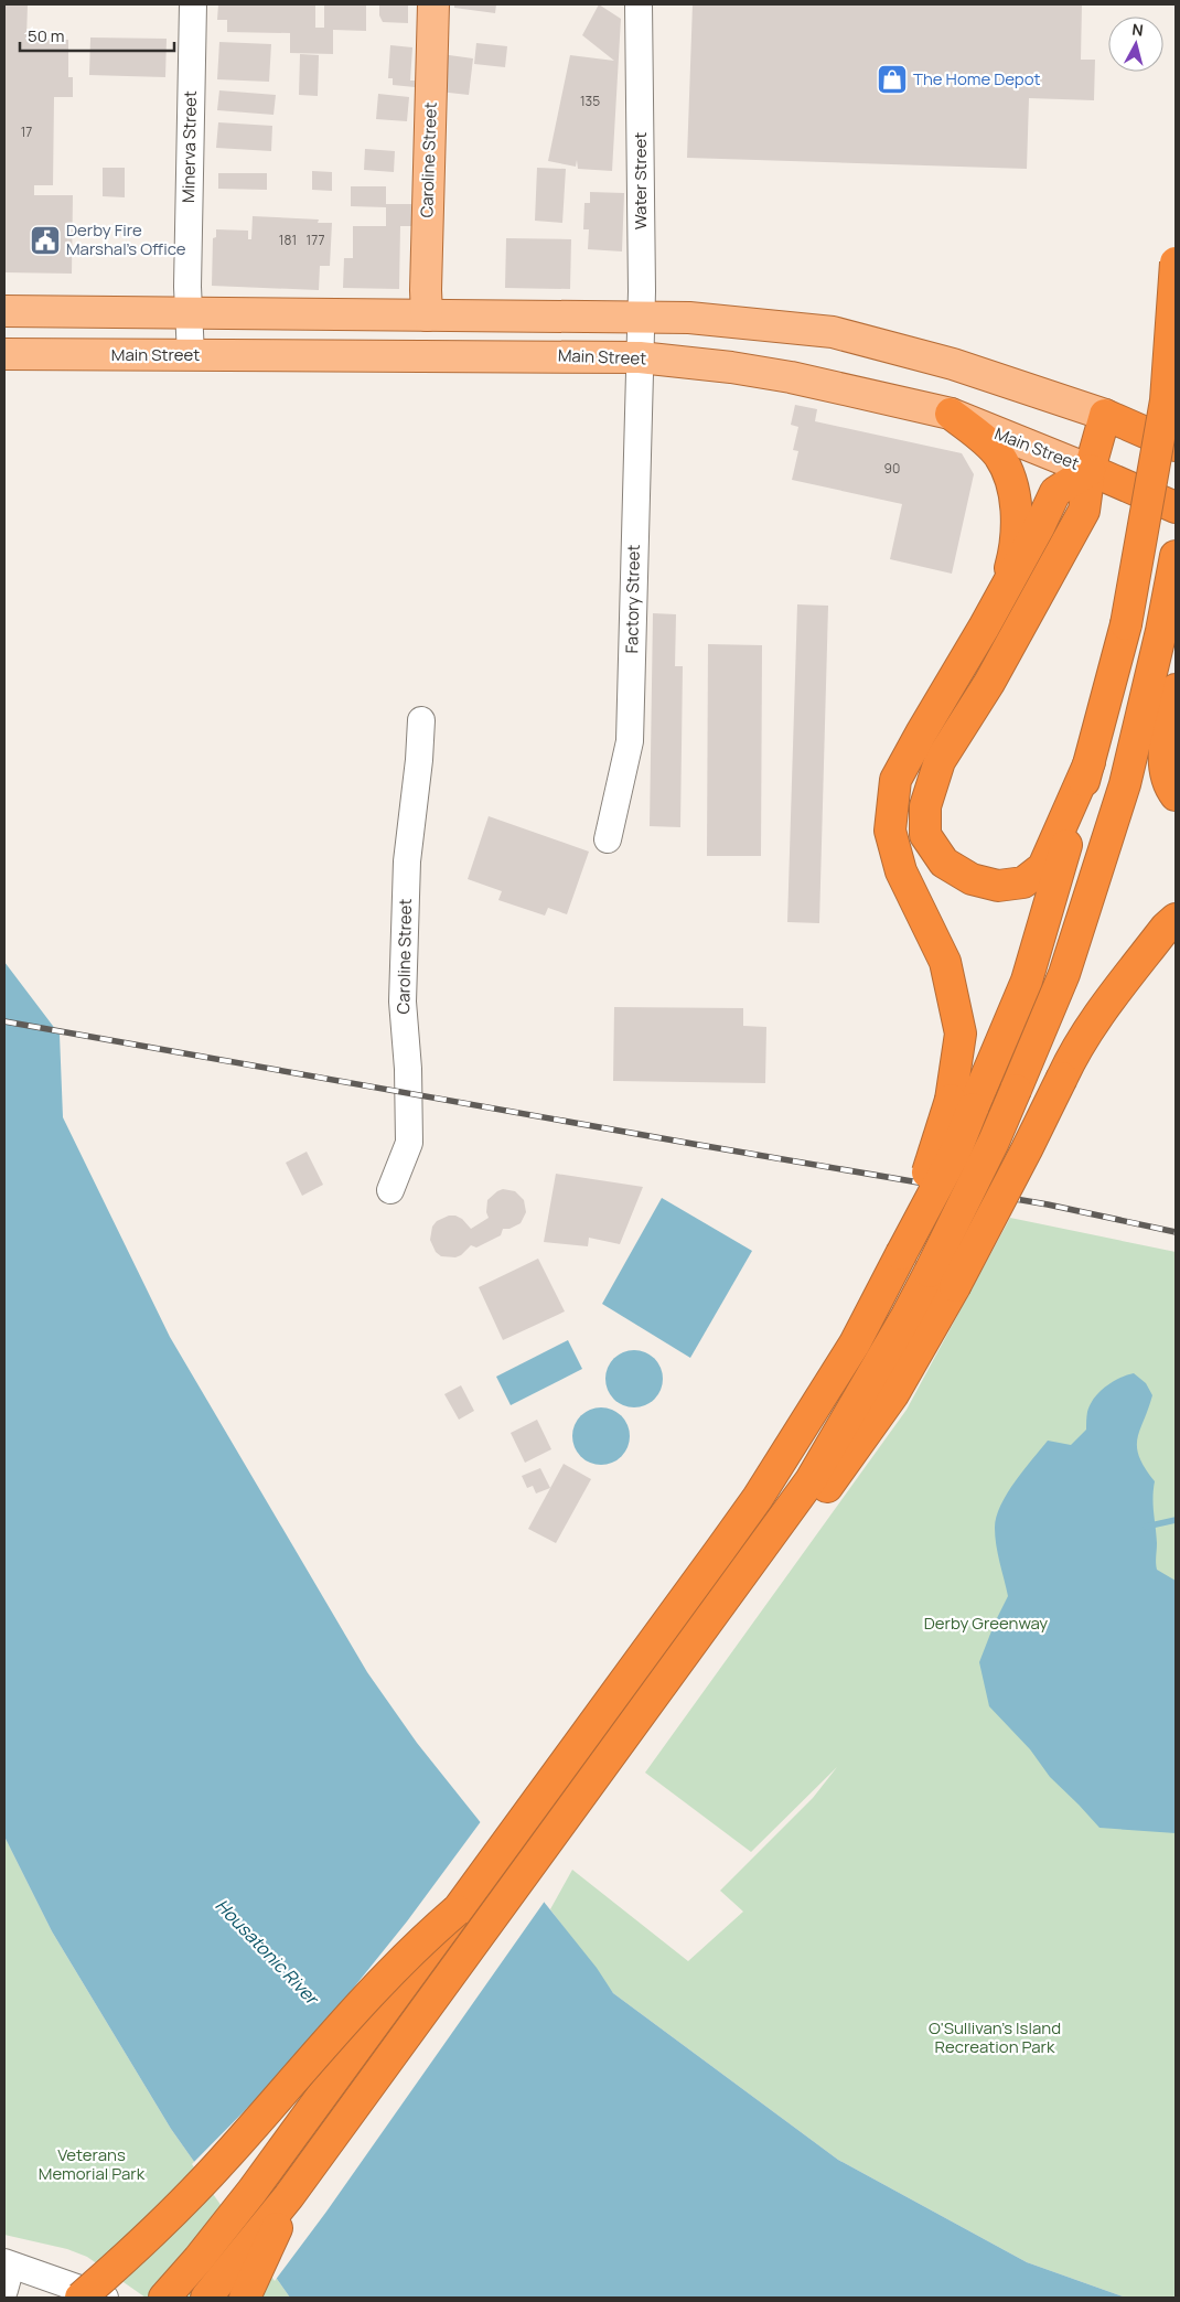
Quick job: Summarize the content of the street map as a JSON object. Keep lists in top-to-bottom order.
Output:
{
  "streets": {
    "highway": ["Main Street"],
    "main road": ["Caroline Street"],
    "street": ["Minerva Street", "Water Street", "Factory Street"]
  },
  "crossings": [
    ["Minerva Street", "Main Street"],
    ["Water Street", "Main Street"],
    ["Water Street", "Factory Street"],
    ["Main Street", "Factory Street"]
  ],
  "water": ["Housatonic River"],
  "parks": ["Derby Greenway", "O'Sullivan's Island Recreation Park", "Veterans Memorial Park"],
  "places": {
    "shop": ["The Home Depot"],
    "public building": ["Derby Fire Marshal's Office"]
  },
  "house_numbers": [
    "135",
    "17",
    "181",
    "177",
    "90"
  ],
  "scale_bar": "50 m",
  "north": "top"
}
